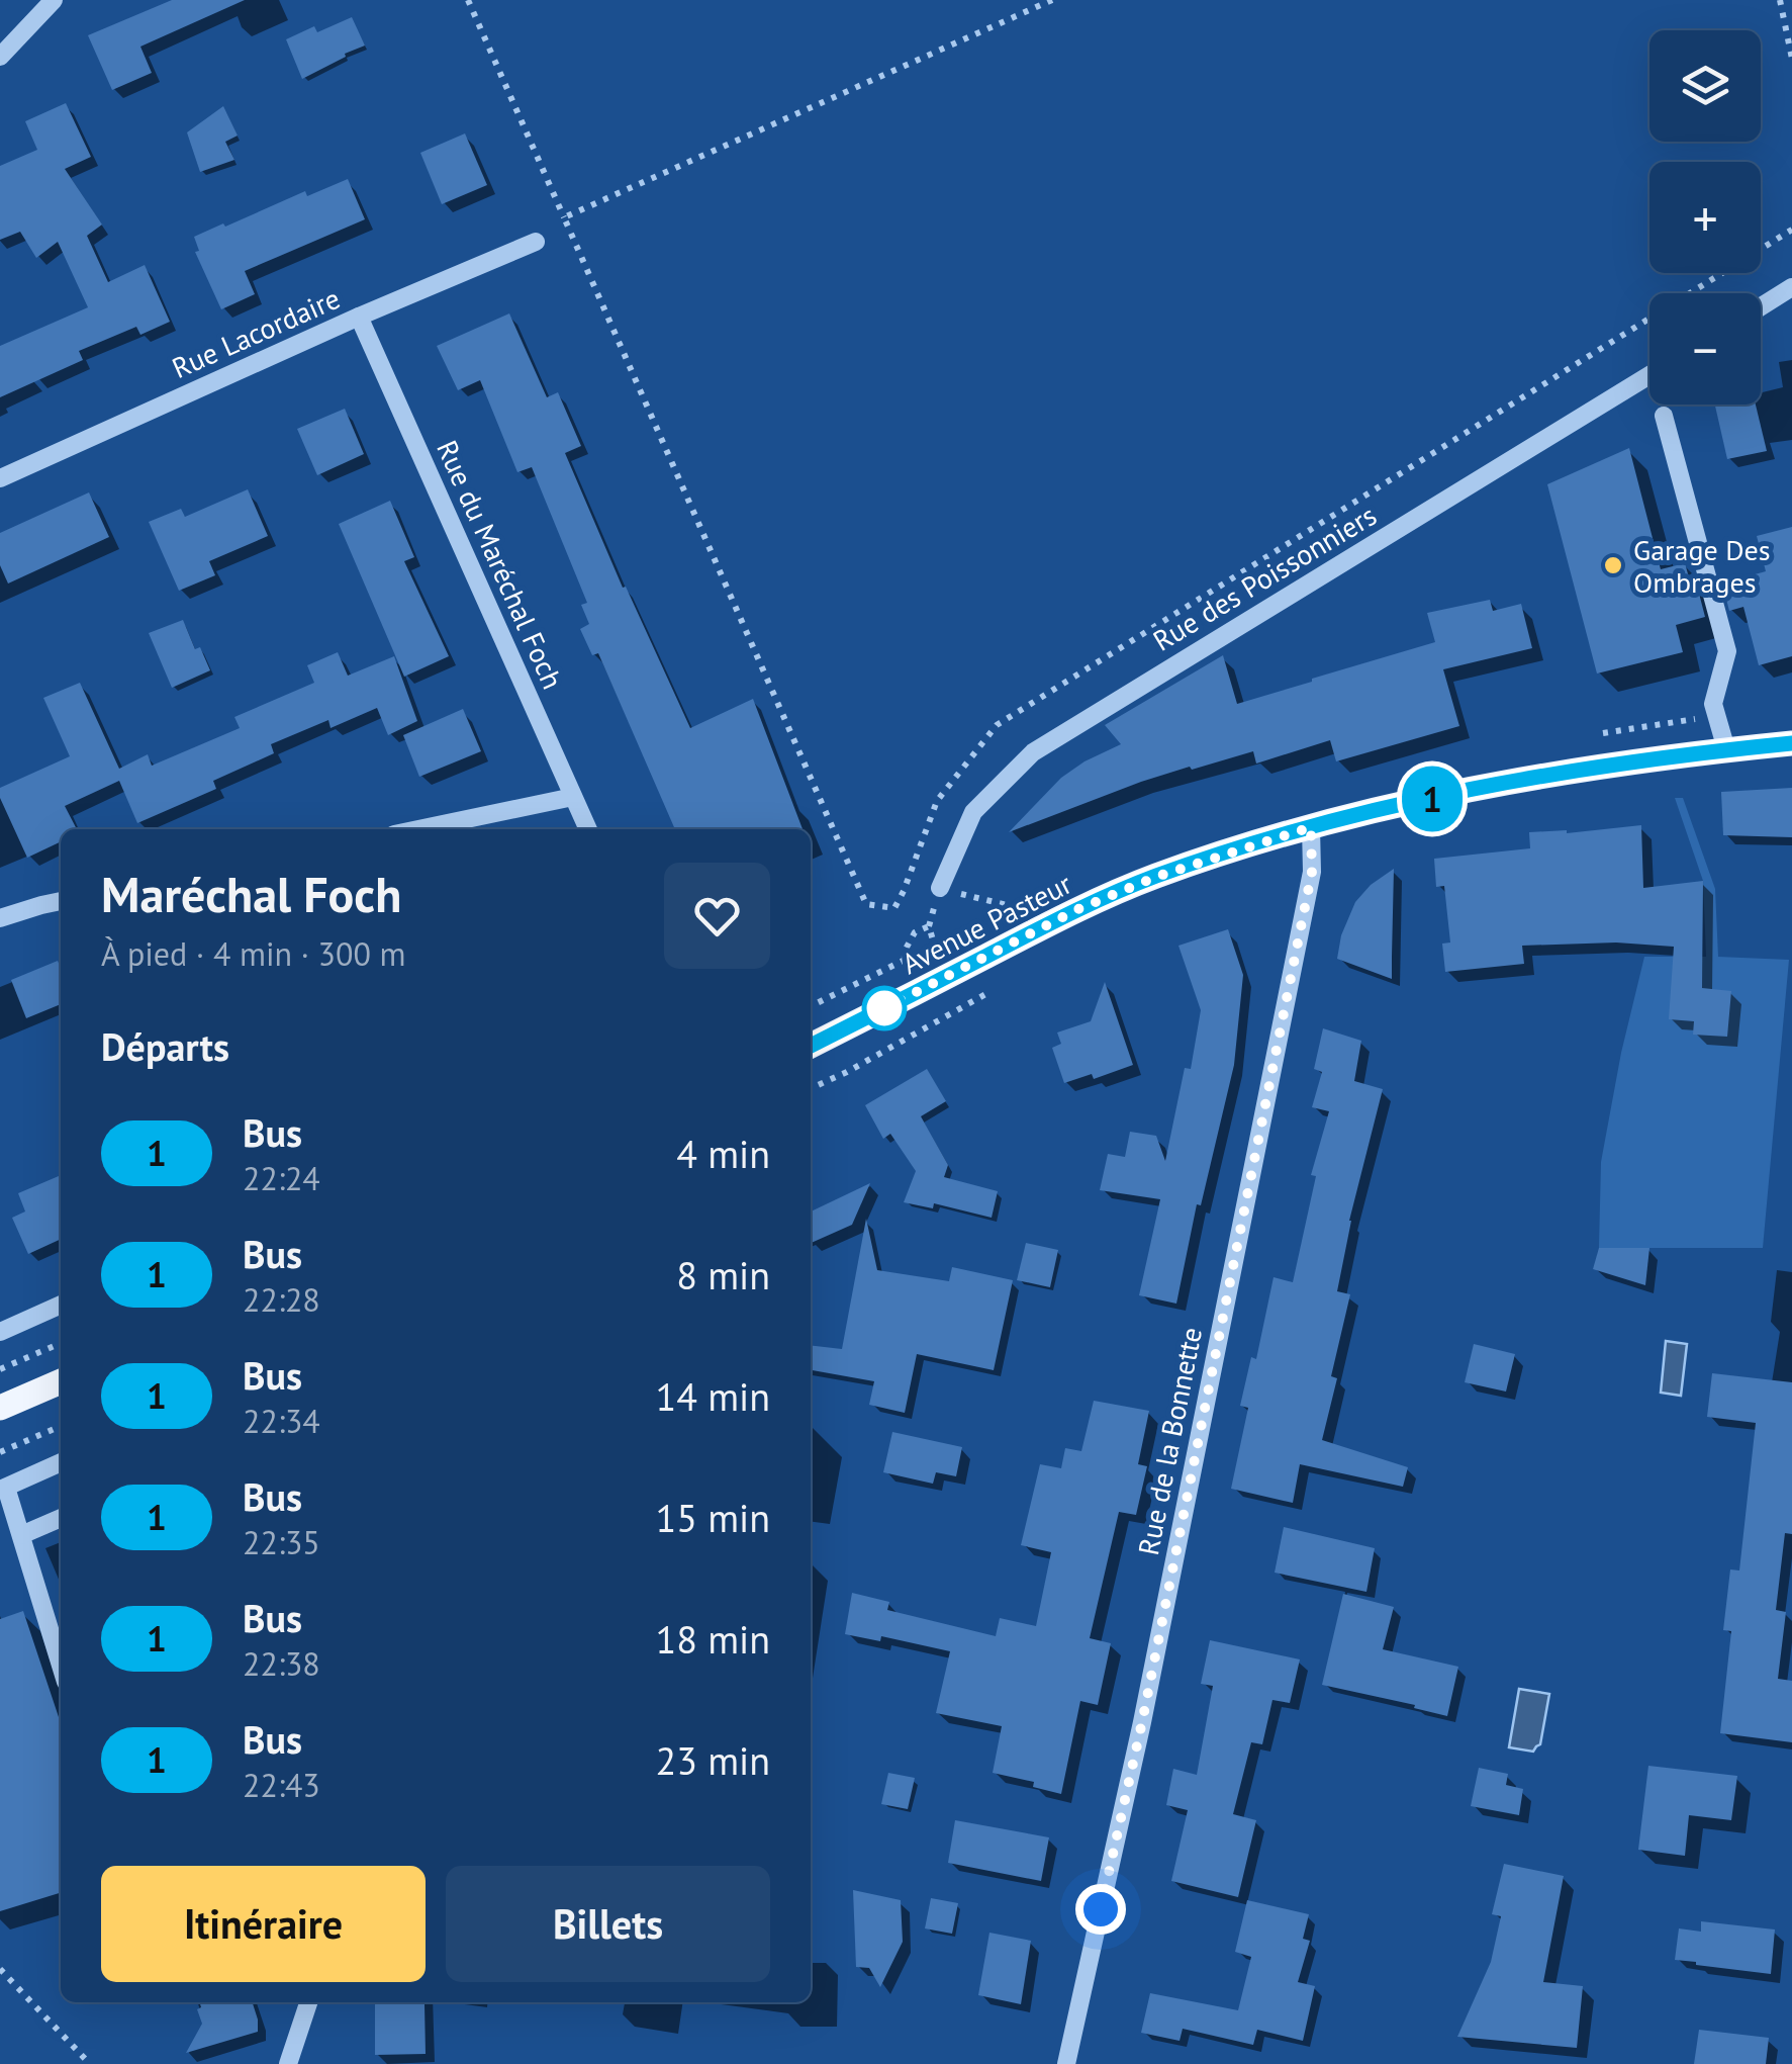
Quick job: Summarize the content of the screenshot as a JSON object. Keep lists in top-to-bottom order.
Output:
{
  "streets": {
    "main road": ["Avenue Pasteur"],
    "street": [
      "Rue Lacordaire",
      "Rue du Maréchal Foch",
      "Rue des Poissonniers",
      "Rue de la Bonnette"
    ]
  },
  "crossings": [
    ["Rue Lacordaire", "Rue du Maréchal Foch"],
    ["Avenue Pasteur", "Rue de la Bonnette"]
  ],
  "places": ["Garage Des Ombrages"],
  "lines": ["bus line 1"],
  "page": {
    "on_map": "1",
    "map_buttons": ["+", "−"],
    "heading": [
      ["Maréchal Foch", "À pied · 4 min · 300 m"],
      "Départs"
    ],
    "list": [
      {
        "mark": "1",
        "name": "Bus",
        "note": "22:24",
        "value": "4 min"
      },
      {
        "mark": "1",
        "name": "Bus",
        "note": "22:28",
        "value": "8 min"
      },
      {
        "mark": "1",
        "name": "Bus",
        "note": "22:34",
        "value": "14 min"
      },
      {
        "mark": "1",
        "name": "Bus",
        "note": "22:35",
        "value": "15 min"
      },
      {
        "mark": "1",
        "name": "Bus",
        "note": "22:38",
        "value": "18 min"
      },
      {
        "mark": "1",
        "name": "Bus",
        "note": "22:43",
        "value": "23 min"
      }
    ],
    "buttons": ["Itinéraire", "Billets"]
  }
}
